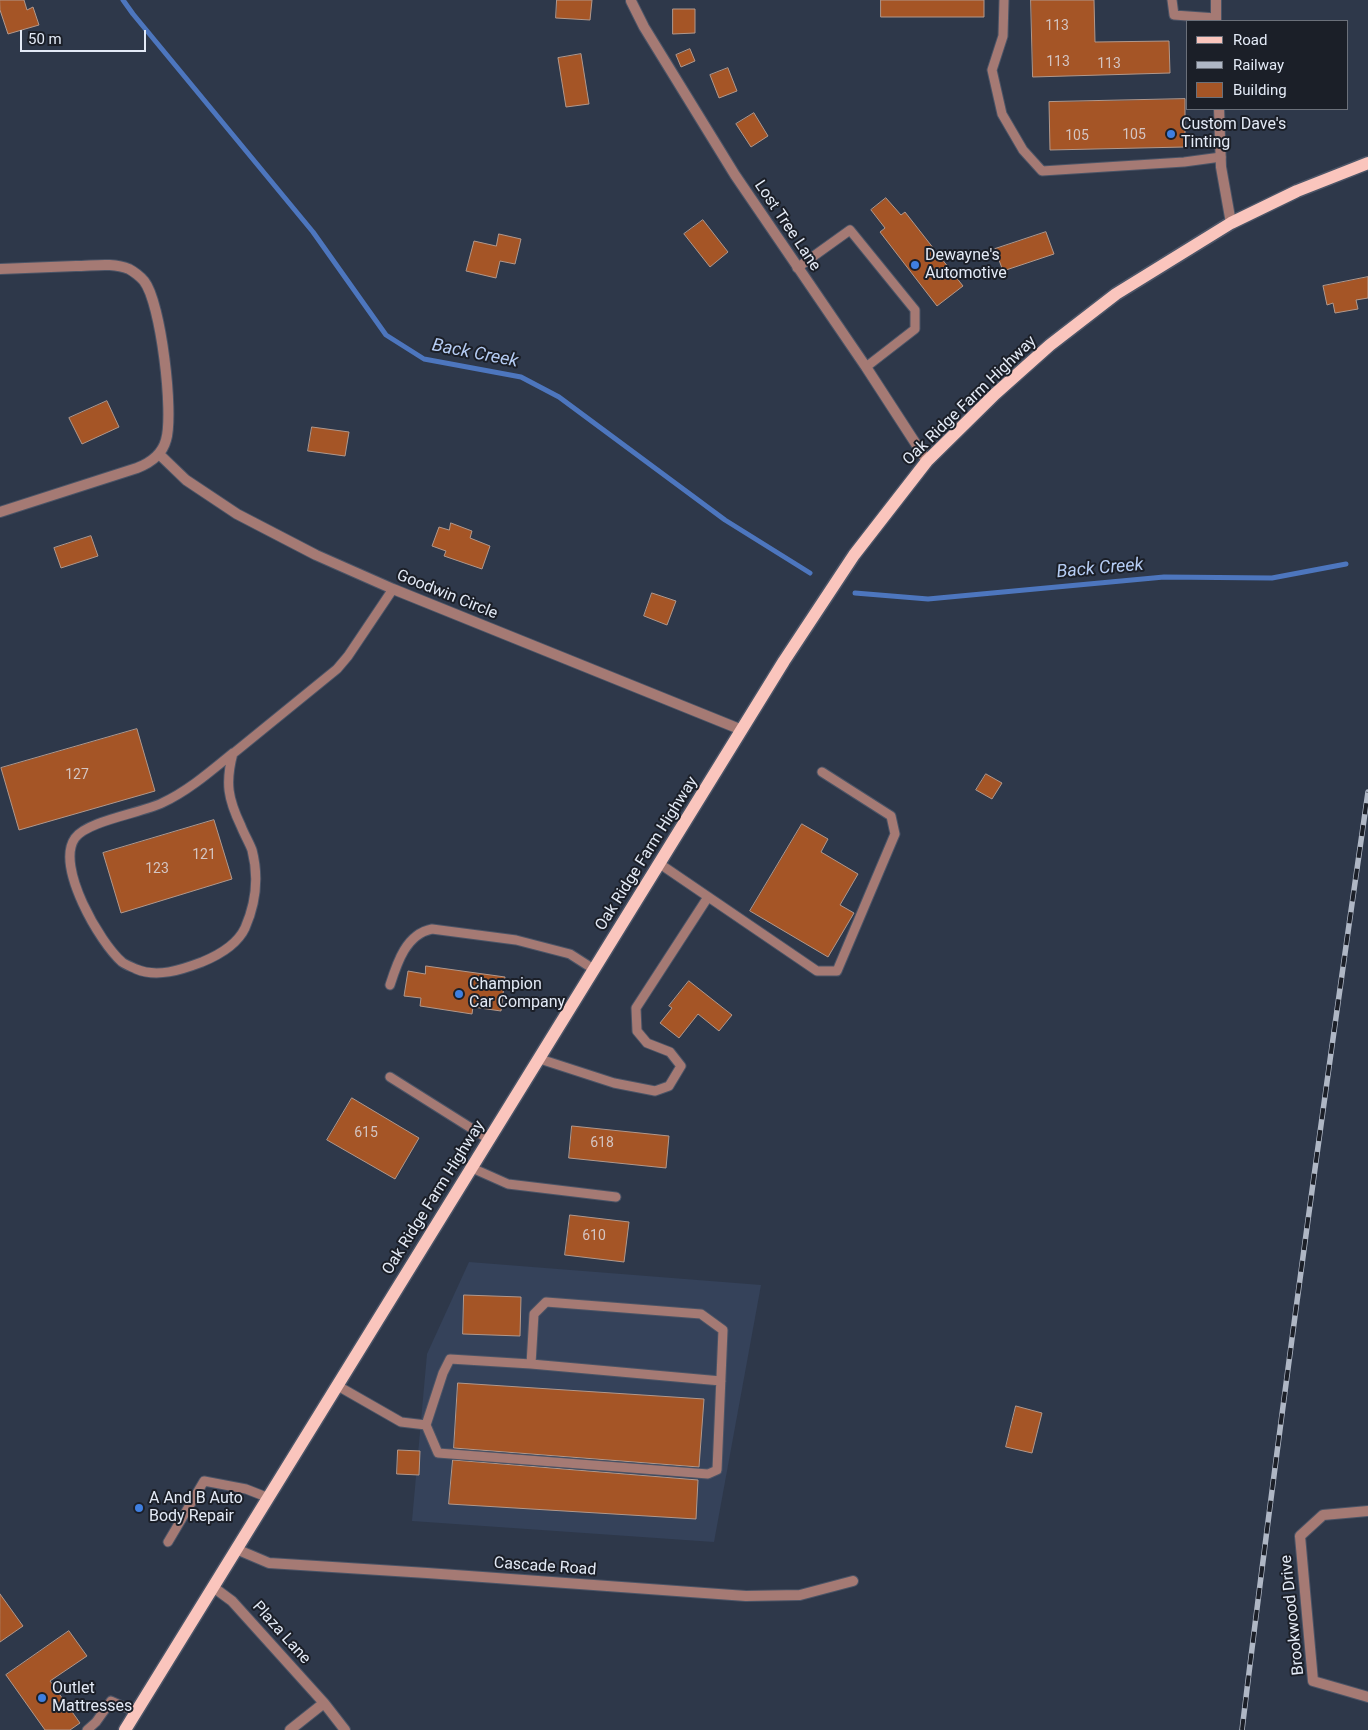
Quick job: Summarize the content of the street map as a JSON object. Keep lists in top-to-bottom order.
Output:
{
  "streets": {
    "main road": ["Oak Ridge Farm Highway"],
    "street": [
      "Lost Tree Lane",
      "Goodwin Circle",
      "Cascade Road",
      "Brookwood Drive",
      "Plaza Lane"
    ]
  },
  "crossings": [
    ["Lost Tree Lane", "Oak Ridge Farm Highway"],
    ["Oak Ridge Farm Highway", "Goodwin Circle"],
    ["Oak Ridge Farm Highway", "Cascade Road"],
    ["Oak Ridge Farm Highway", "Plaza Lane"]
  ],
  "water": ["Back Creek"],
  "places": [
    "Custom Dave's Tinting",
    "Dewayne's Automotive",
    "Champion Car Company",
    "A And B Auto Body Repair",
    "Outlet Mattresses"
  ],
  "house_numbers": [
    "113",
    "113",
    "113",
    "105",
    "105",
    "127",
    "121",
    "123",
    "615",
    "618",
    "610"
  ],
  "legend": ["Road", "Railway", "Building"],
  "scale_bar": "50 m"
}
